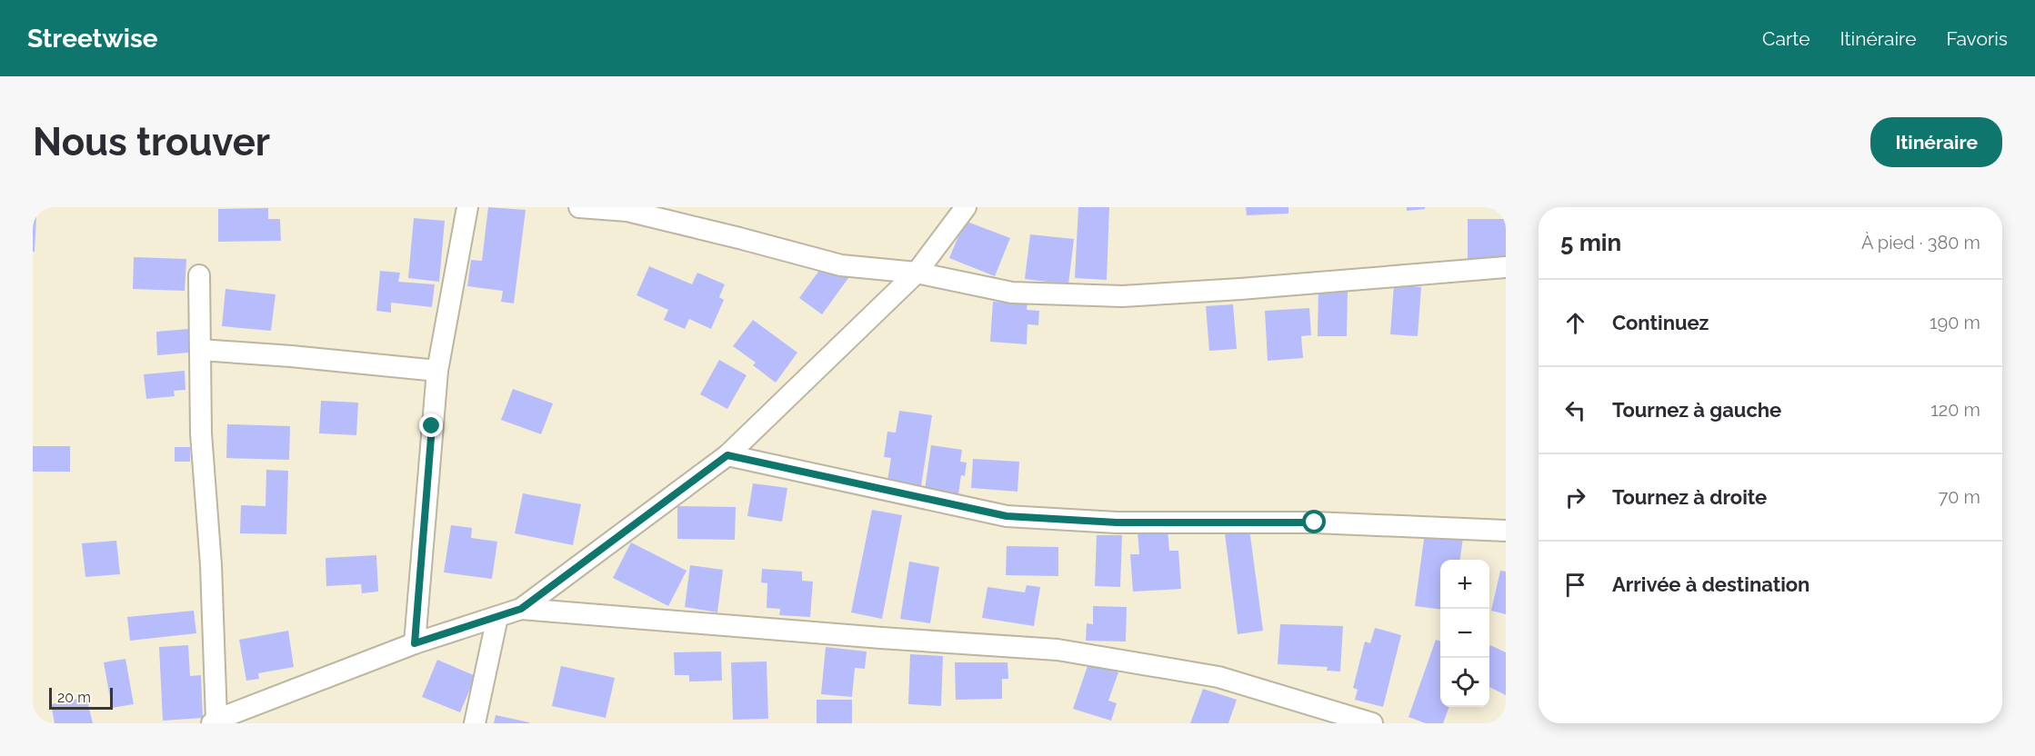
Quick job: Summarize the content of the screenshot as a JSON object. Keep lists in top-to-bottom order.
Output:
{
  "scale_bar": "20 m",
  "page": {
    "header": "Streetwise",
    "nav": ["Carte", "Itinéraire", "Favoris"],
    "buttons": "Itinéraire",
    "title": "Nous trouver",
    "heading": ["5 min", "À pied · 380 m"],
    "list": [
      ["Continuez", "190 m"],
      ["Tournez à gauche", "120 m"],
      ["Tournez à droite", "70 m"],
      "Arrivée à destination"
    ],
    "map_buttons": ["+", "−"],
    "scale": "20 m"
  }
}
